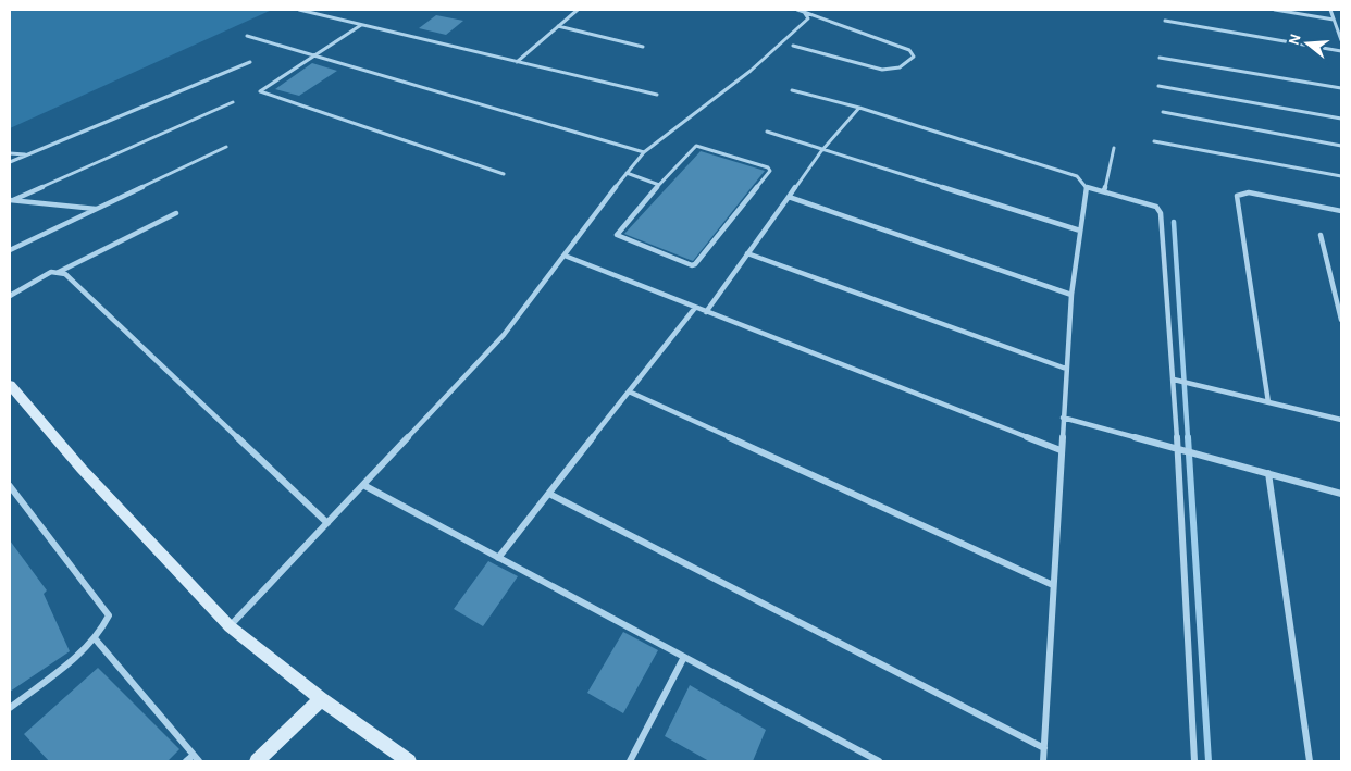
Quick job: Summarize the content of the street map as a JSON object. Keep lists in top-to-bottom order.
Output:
{
  "north": "left"
}
